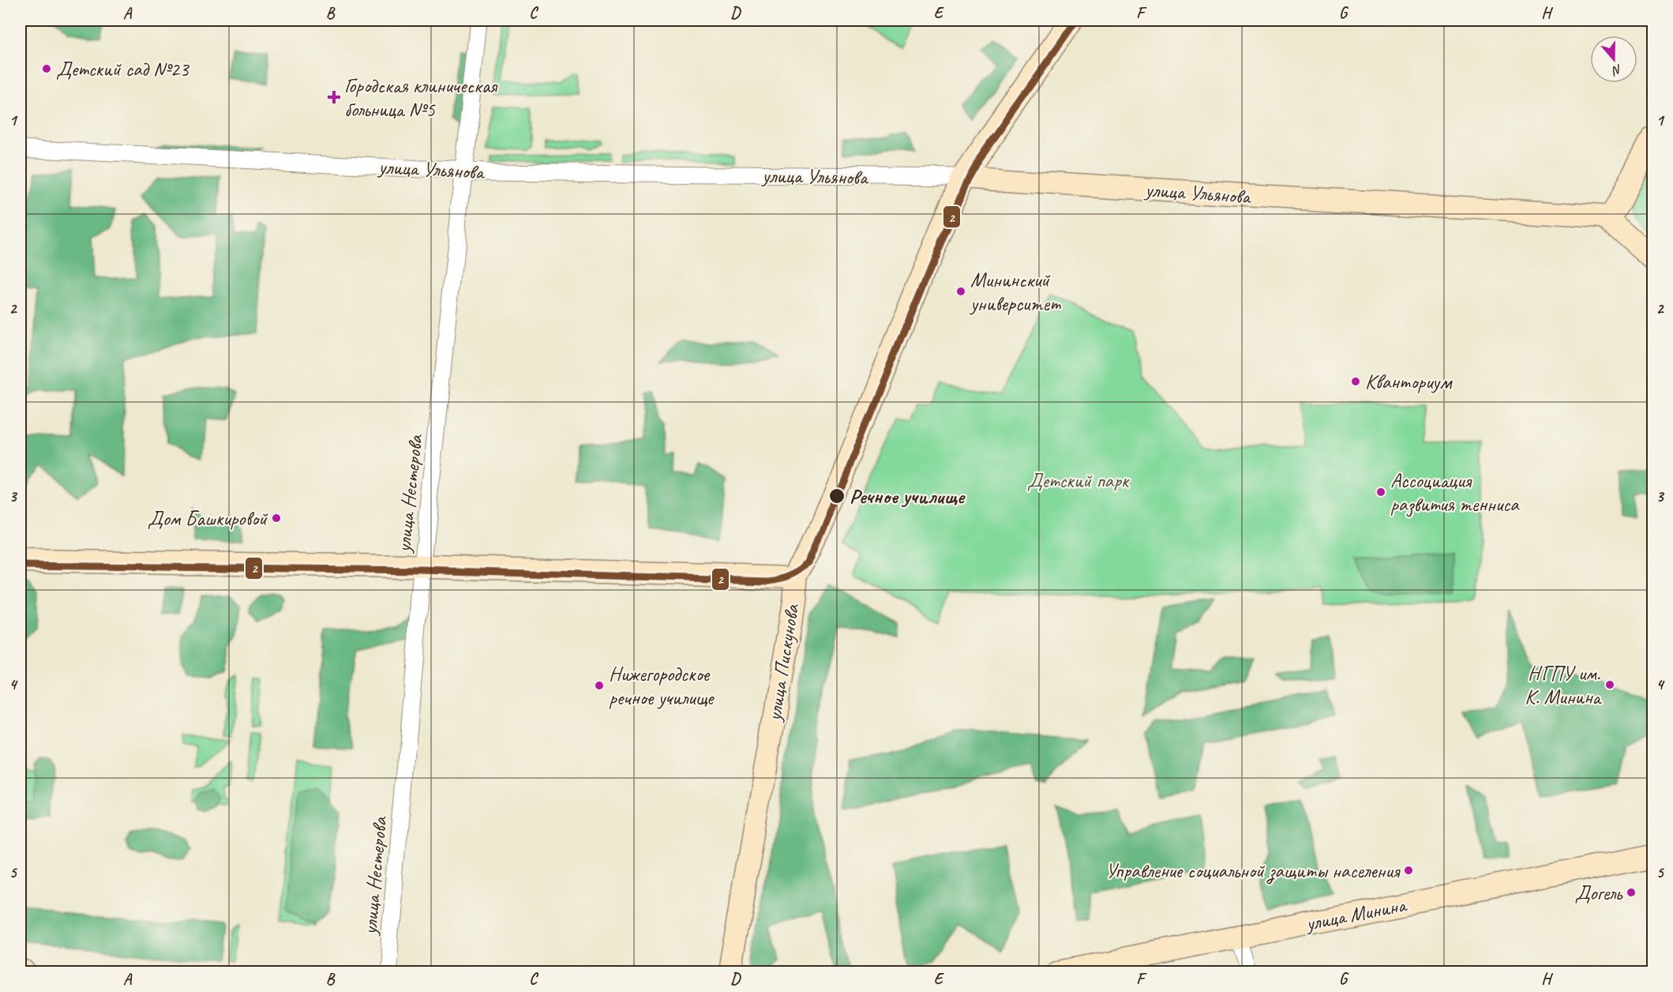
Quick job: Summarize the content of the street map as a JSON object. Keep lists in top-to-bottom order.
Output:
{
  "streets": {
    "street": [
      "улица Ульянова",
      "улица Нестерова",
      "улица Пискунова",
      "улица Минина"
    ]
  },
  "crossings": [
    ["улица Ульянова", "улица Нестерова"],
    ["улица Ульянова", "улица Пискунова"]
  ],
  "parks": ["Детский парк"],
  "places": {
    "other": [
      "Детский сад №23",
      "Мининский университет",
      "Кванториум",
      "Ассоциация развития тенниса",
      "Речное училище",
      "Дом Башкировой",
      "НГПУ им. К. Минина",
      "Нижегородское речное училище",
      "Управление социальной защиты населения",
      "Догель"
    ],
    "health": ["Городская клиническая больница №5"]
  },
  "lines": ["transit line 2"],
  "north": "bottom",
  "grid": {
    "columns": [
      "A",
      "B",
      "C",
      "D",
      "E",
      "F",
      "G",
      "H"
    ],
    "rows": [
      "1",
      "2",
      "3",
      "4",
      "5"
    ]
  }
}
